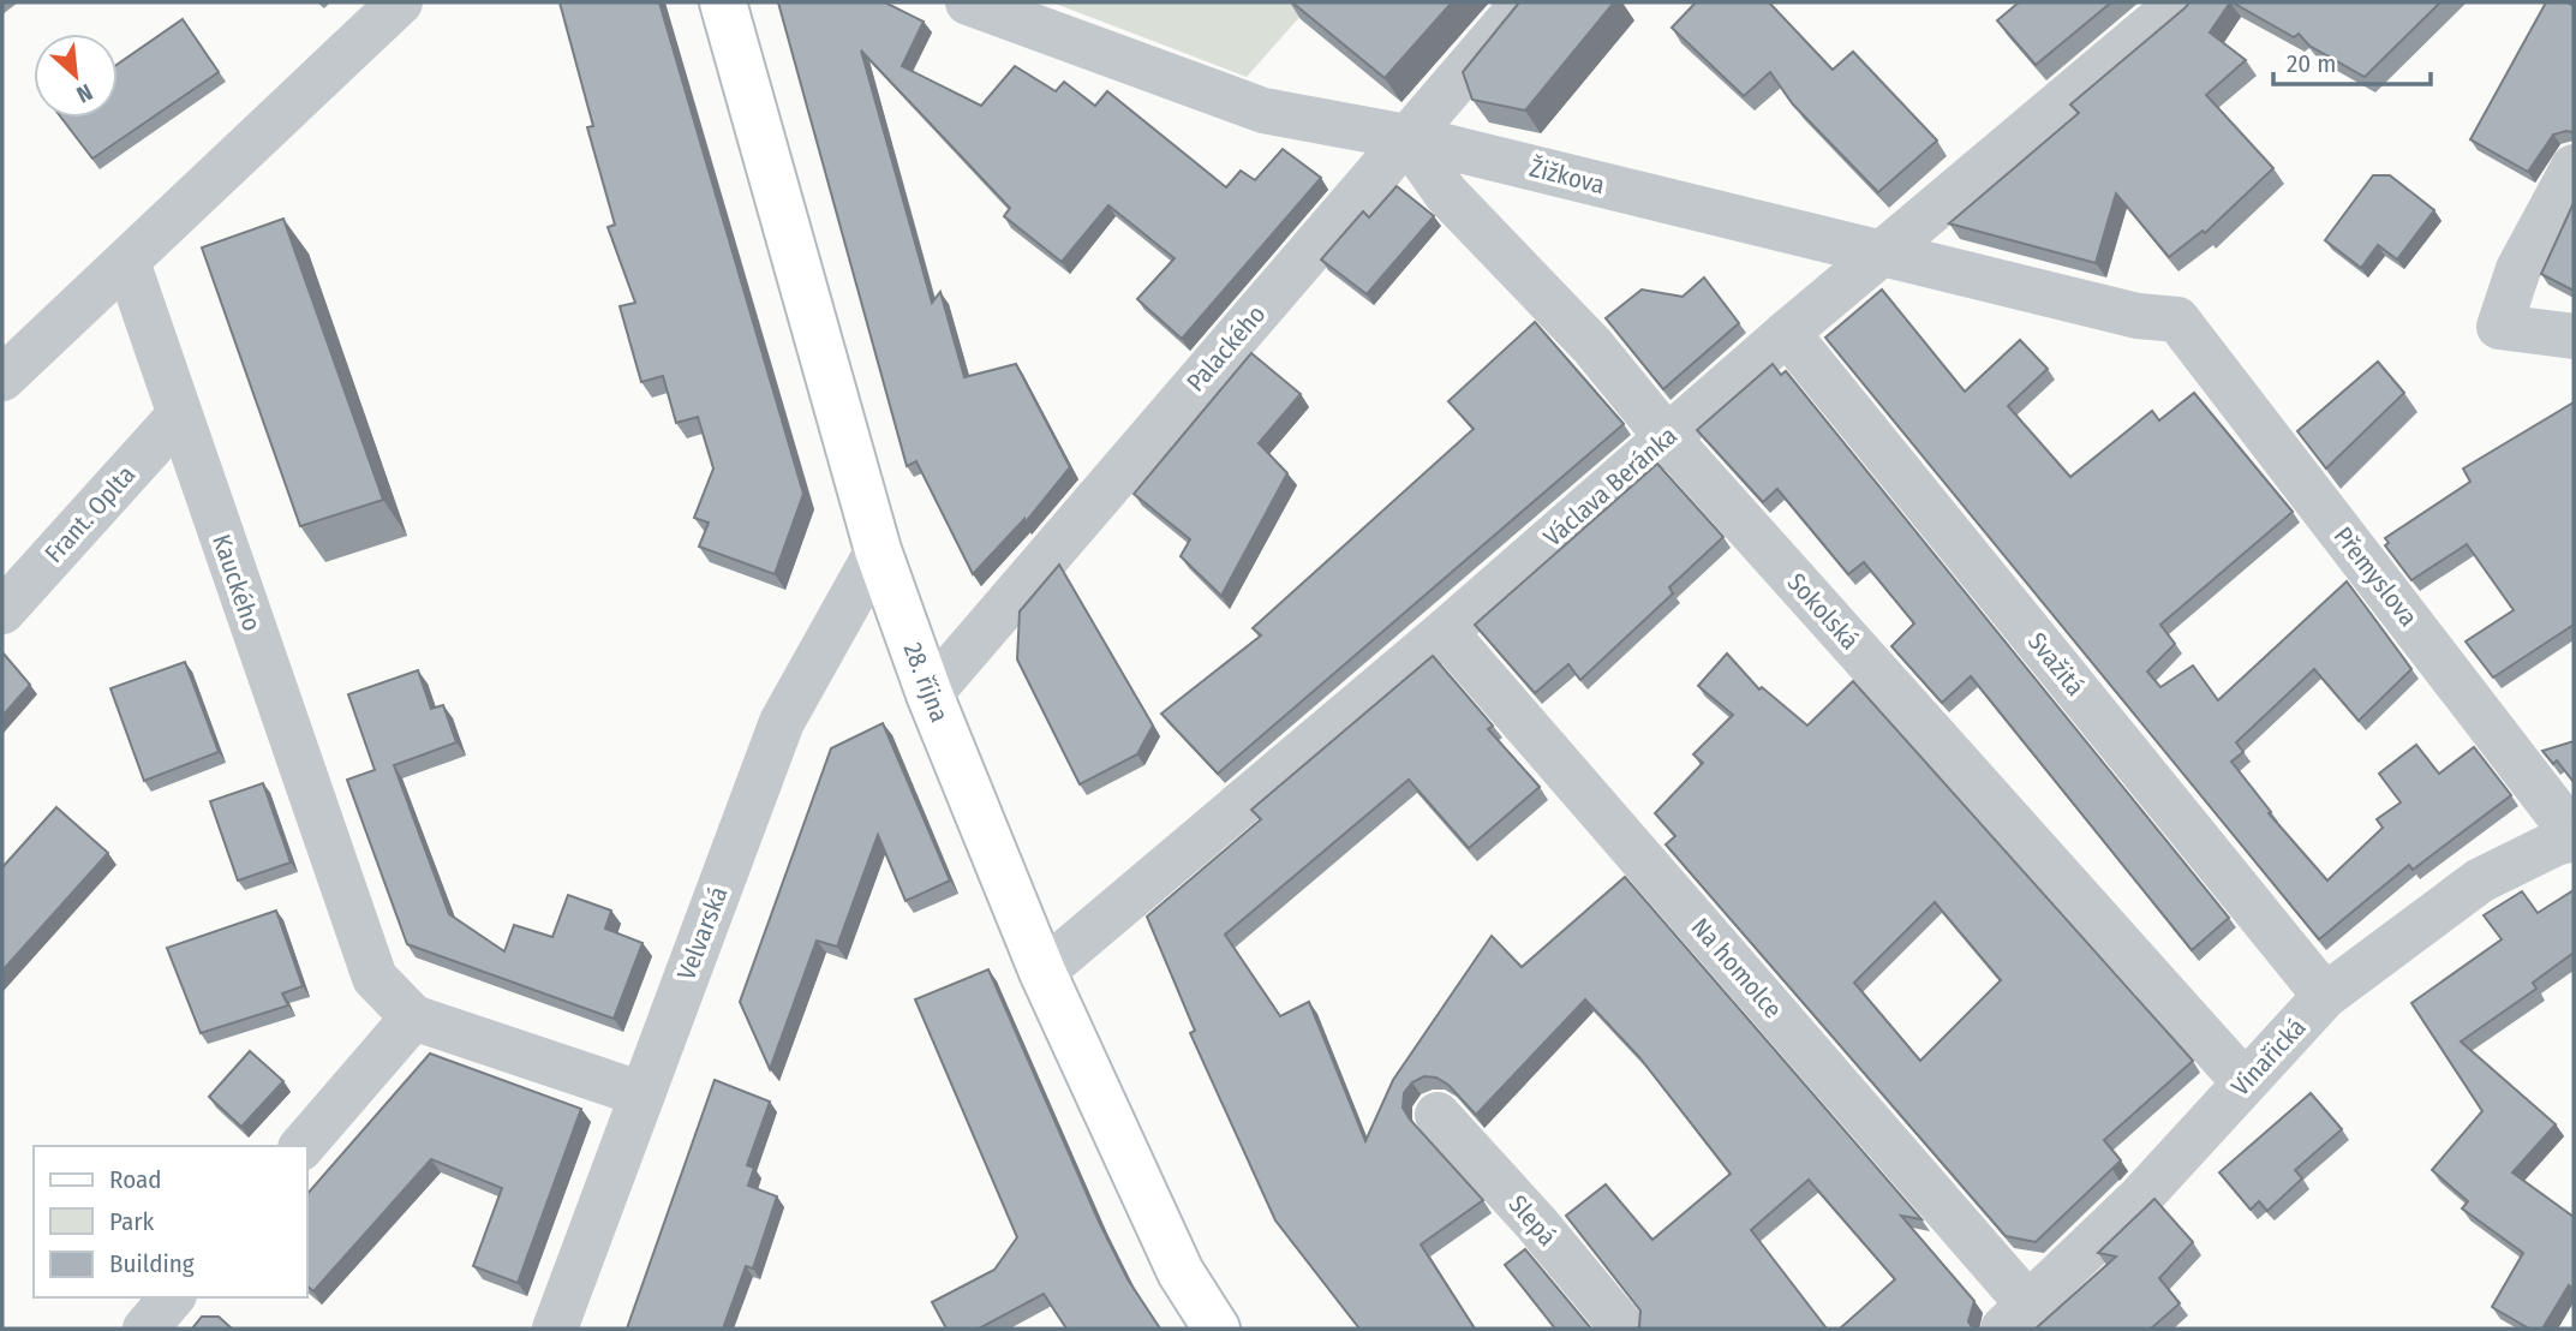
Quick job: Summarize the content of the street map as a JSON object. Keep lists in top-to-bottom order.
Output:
{
  "streets": {
    "main road": ["28. října"],
    "street": [
      "Žižkova",
      "Palackého",
      "Václava Beránka",
      "Frant. Oplta",
      "Přemyslova",
      "Kauckého",
      "Sokolská",
      "Svažitá",
      "Velvarská",
      "Na homolce",
      "Vinařická",
      "Slepá"
    ]
  },
  "crossings": [
    ["Žižkova", "Palackého"],
    ["Žižkova", "Václava Beránka"],
    ["Žižkova", "Přemyslova"],
    ["Žižkova", "Sokolská"],
    ["Palackého", "Sokolská"],
    ["Palackého", "28. října"],
    ["Václava Beránka", "Sokolská"],
    ["Václava Beránka", "Svažitá"],
    ["Václava Beránka", "28. října"],
    ["Václava Beránka", "Na homolce"],
    ["Frant. Oplta", "Kauckého"],
    ["Přemyslova", "Vinařická"],
    ["Kauckého", "Velvarská"],
    ["Sokolská", "Vinařická"],
    ["Svažitá", "Vinařická"],
    ["28. října", "Velvarská"],
    ["Na homolce", "Vinařická"]
  ],
  "legend": ["Road", "Park", "Building"],
  "scale_bar": "20 m",
  "north": "bottom right"
}
